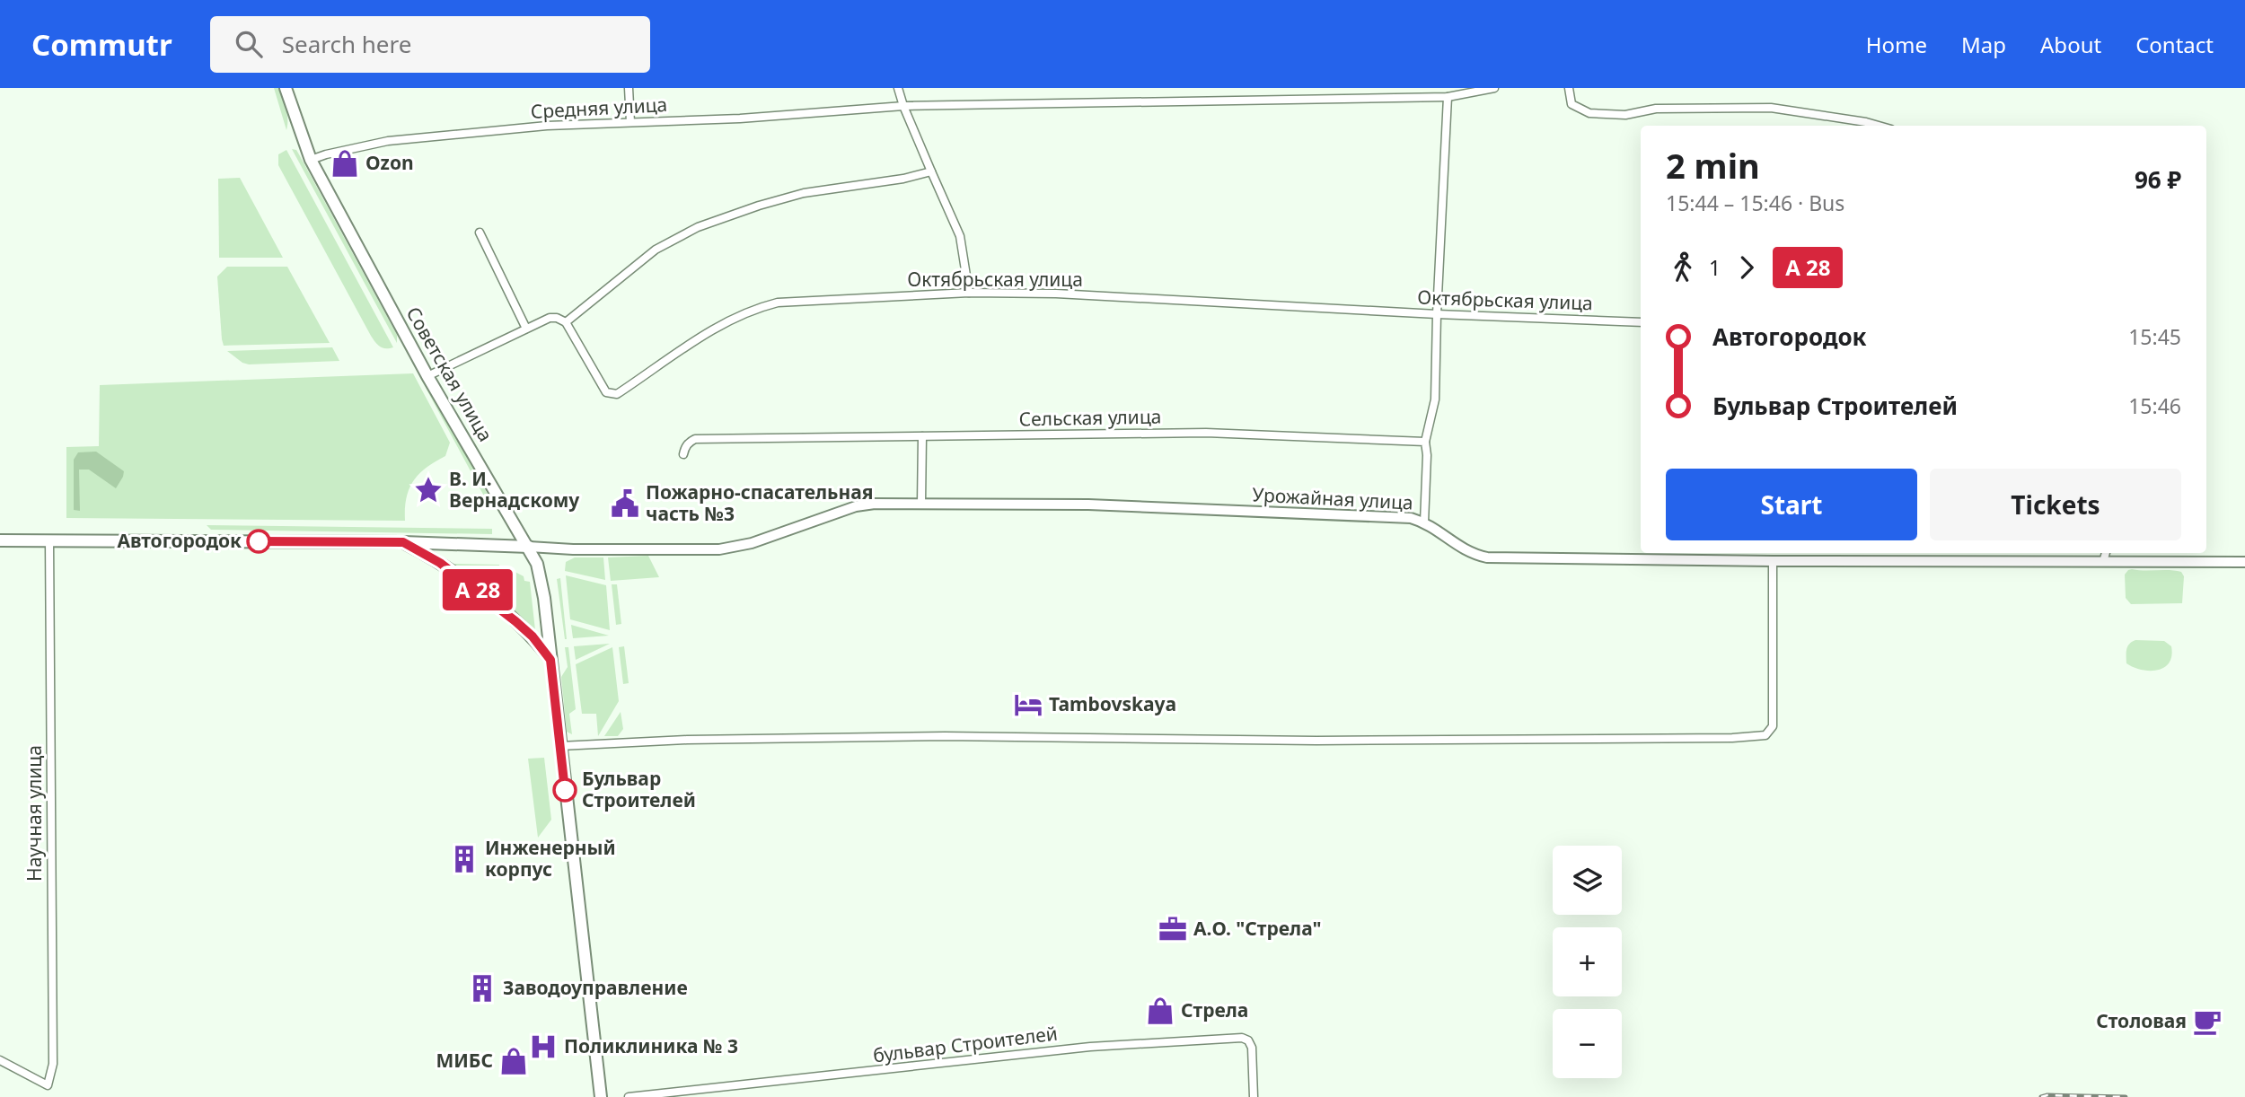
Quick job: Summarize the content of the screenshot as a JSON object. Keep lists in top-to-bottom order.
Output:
{
  "streets": {
    "main road": ["Советская улица"],
    "street": [
      "Средняя улица",
      "Октябрьская улица",
      "Сельская улица",
      "Урожайная улица",
      "Научная улица",
      "бульвар Строителей"
    ]
  },
  "crossings": [
    ["Средняя улица", "Советская улица"],
    ["Советская улица", "Урожайная улица"]
  ],
  "places": {
    "shop": ["Ozon", "Стрела", "МИБС"],
    "place": ["В. И. Вернадскому"],
    "public building": ["Пожарно-спасательная часть №3"],
    "other": ["Автогородок", "Бульвар Строителей"],
    "hotel": ["Tambovskaya"],
    "building": ["Инженерный корпус", "Заводоуправление"],
    "office": ["А.О. \"Стрела\""],
    "cafe": ["Столовая"],
    "hospital": ["Поликлиника № 3"]
  },
  "page": {
    "header": "Commutr",
    "search": "Search here",
    "nav": [
      "Home",
      "Map",
      "About",
      "Contact"
    ],
    "on_map": "А 28",
    "heading": ["2 min", "15:44 – 15:46 · Bus", "96 ₽"],
    "legs": ["1", "А 28"],
    "list": [
      {
        "name": "Автогородок",
        "value": "15:45"
      },
      {
        "name": "Бульвар Строителей",
        "value": "15:46"
      }
    ],
    "buttons": ["Start", "Tickets"],
    "map_buttons": ["+", "−"]
  }
}
